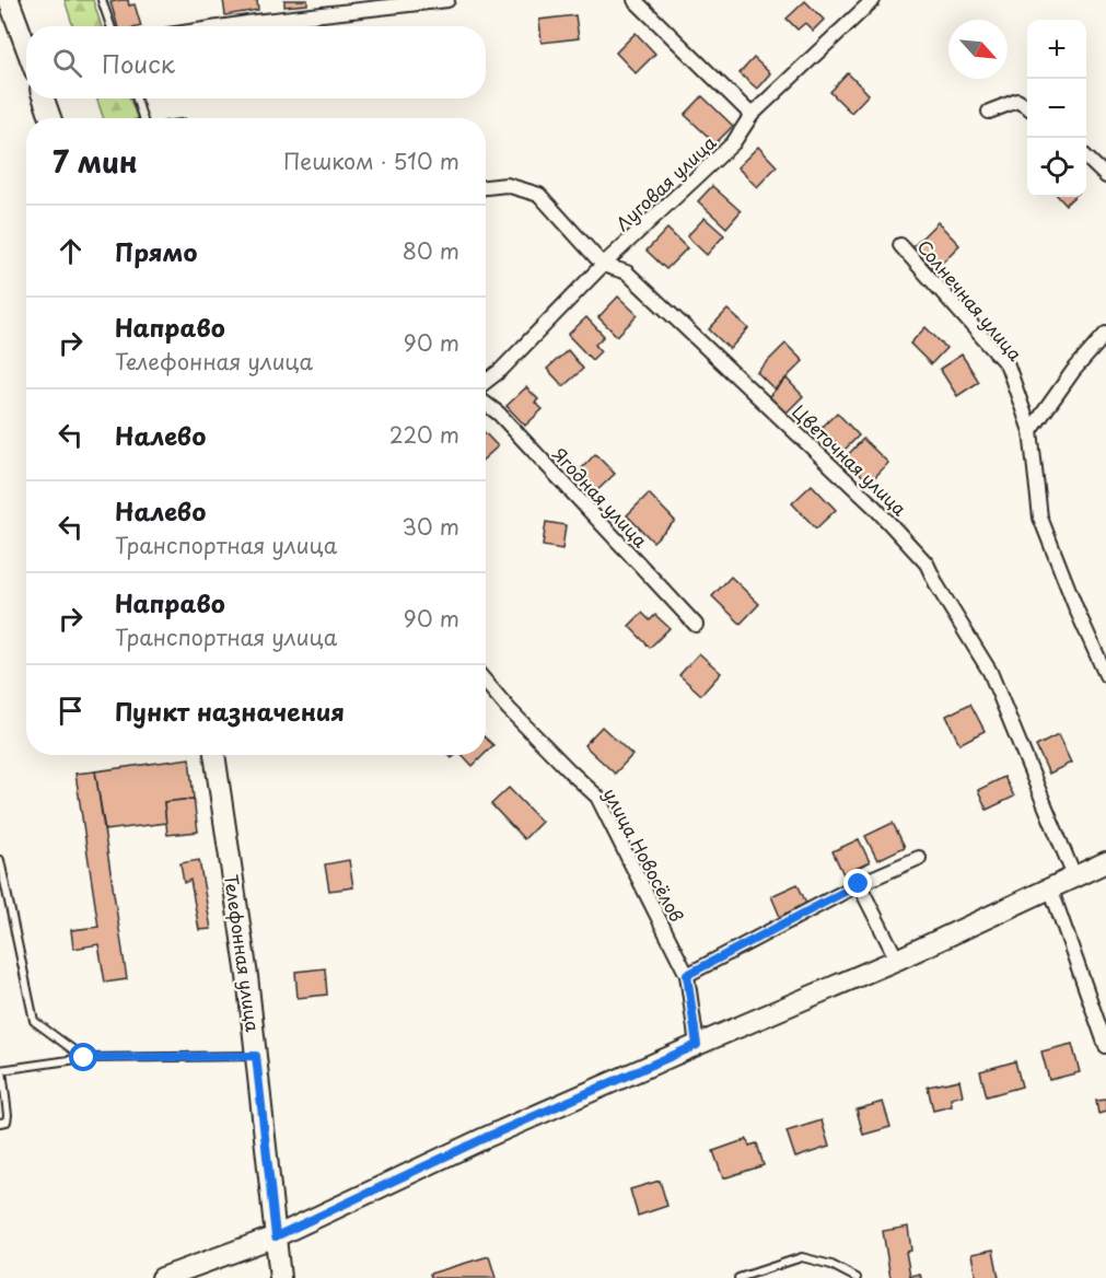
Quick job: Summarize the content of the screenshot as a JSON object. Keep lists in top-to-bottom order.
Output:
{
  "streets": {
    "street": [
      "Луговая улица",
      "Солнечная улица",
      "Цветочная улица",
      "Ягодная улица",
      "улица Новосёлов",
      "Телефонная улица"
    ]
  },
  "crossings": [
    ["Луговая улица", "Цветочная улица"]
  ],
  "north": "bottom right",
  "page": {
    "map_buttons": ["+", "−"],
    "search": "Поиск",
    "heading": ["7 мин", "Пешком · 510 m"],
    "list": [
      ["Прямо", "80 m"],
      ["Направо", "Телефонная улица", "90 m"],
      ["Налево", "220 m"],
      ["Налево", "Транспортная улица", "30 m"],
      ["Направо", "Транспортная улица", "90 m"],
      "Пункт назначения"
    ]
  }
}
